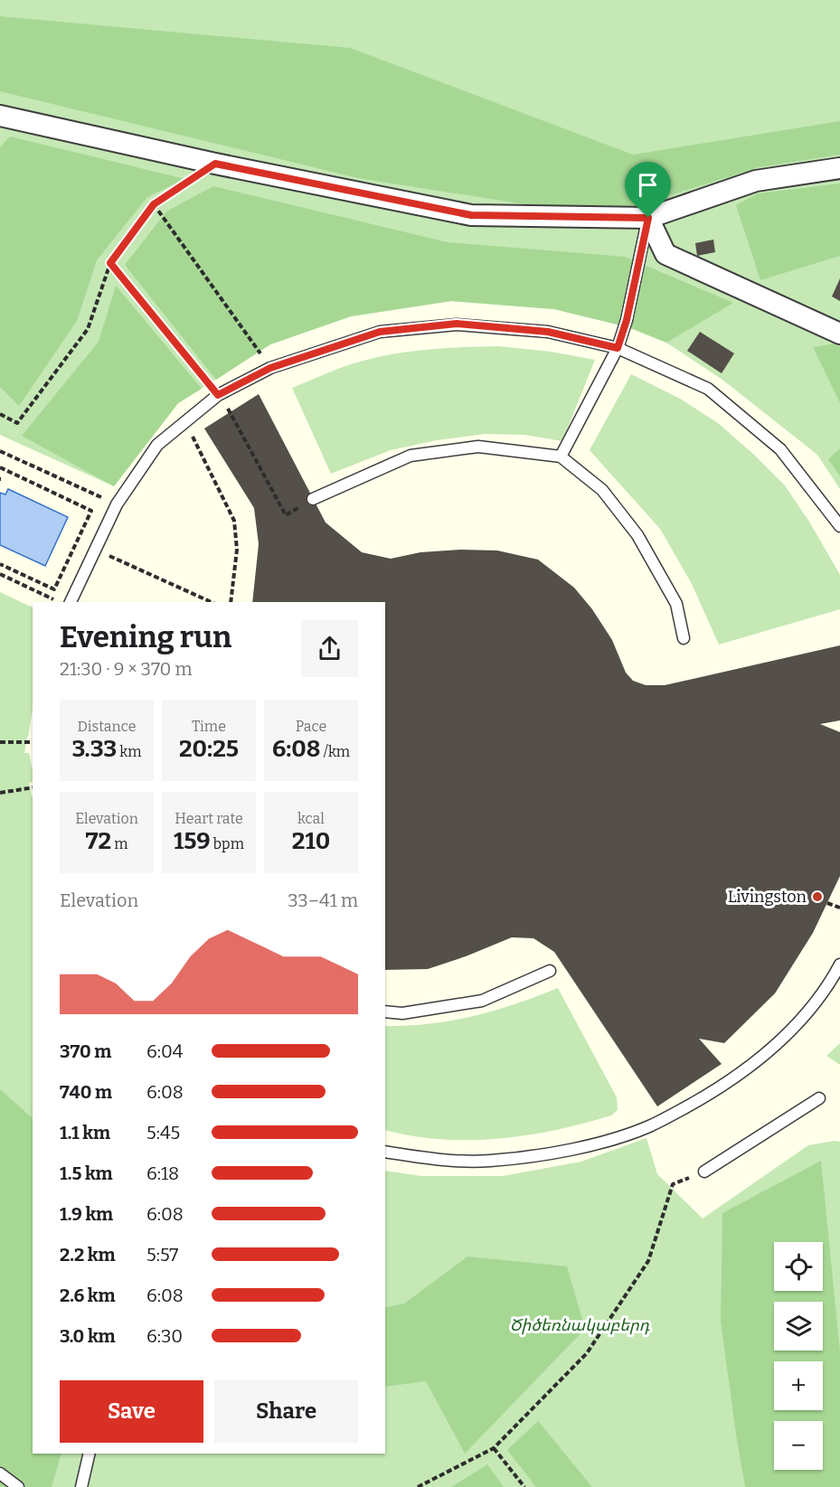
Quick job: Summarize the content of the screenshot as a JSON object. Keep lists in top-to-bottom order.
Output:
{
  "parks": ["Ծիծեռնակաբերդ"],
  "places": ["Livingston"],
  "page": {
    "heading": ["Evening run", "21:30 · 9 × 370 m"],
    "stats": [
      ["Distance", "3.33 km"],
      ["Time", "20:25"],
      ["Pace", "6:08 /km"],
      ["Elevation", "72 m"],
      ["Heart rate", "159 bpm"],
      ["kcal", "210"]
    ],
    "chart": ["Elevation", "33–41 m"],
    "list": [
      {
        "name": "370 m",
        "note": "6:04"
      },
      {
        "name": "740 m",
        "note": "6:08"
      },
      {
        "name": "1.1 km",
        "note": "5:45"
      },
      {
        "name": "1.5 km",
        "note": "6:18"
      },
      {
        "name": "1.9 km",
        "note": "6:08"
      },
      {
        "name": "2.2 km",
        "note": "5:57"
      },
      {
        "name": "2.6 km",
        "note": "6:08"
      },
      {
        "name": "3.0 km",
        "note": "6:30"
      }
    ],
    "map_buttons": ["+", "−"],
    "buttons": ["Save", "Share"]
  }
}
